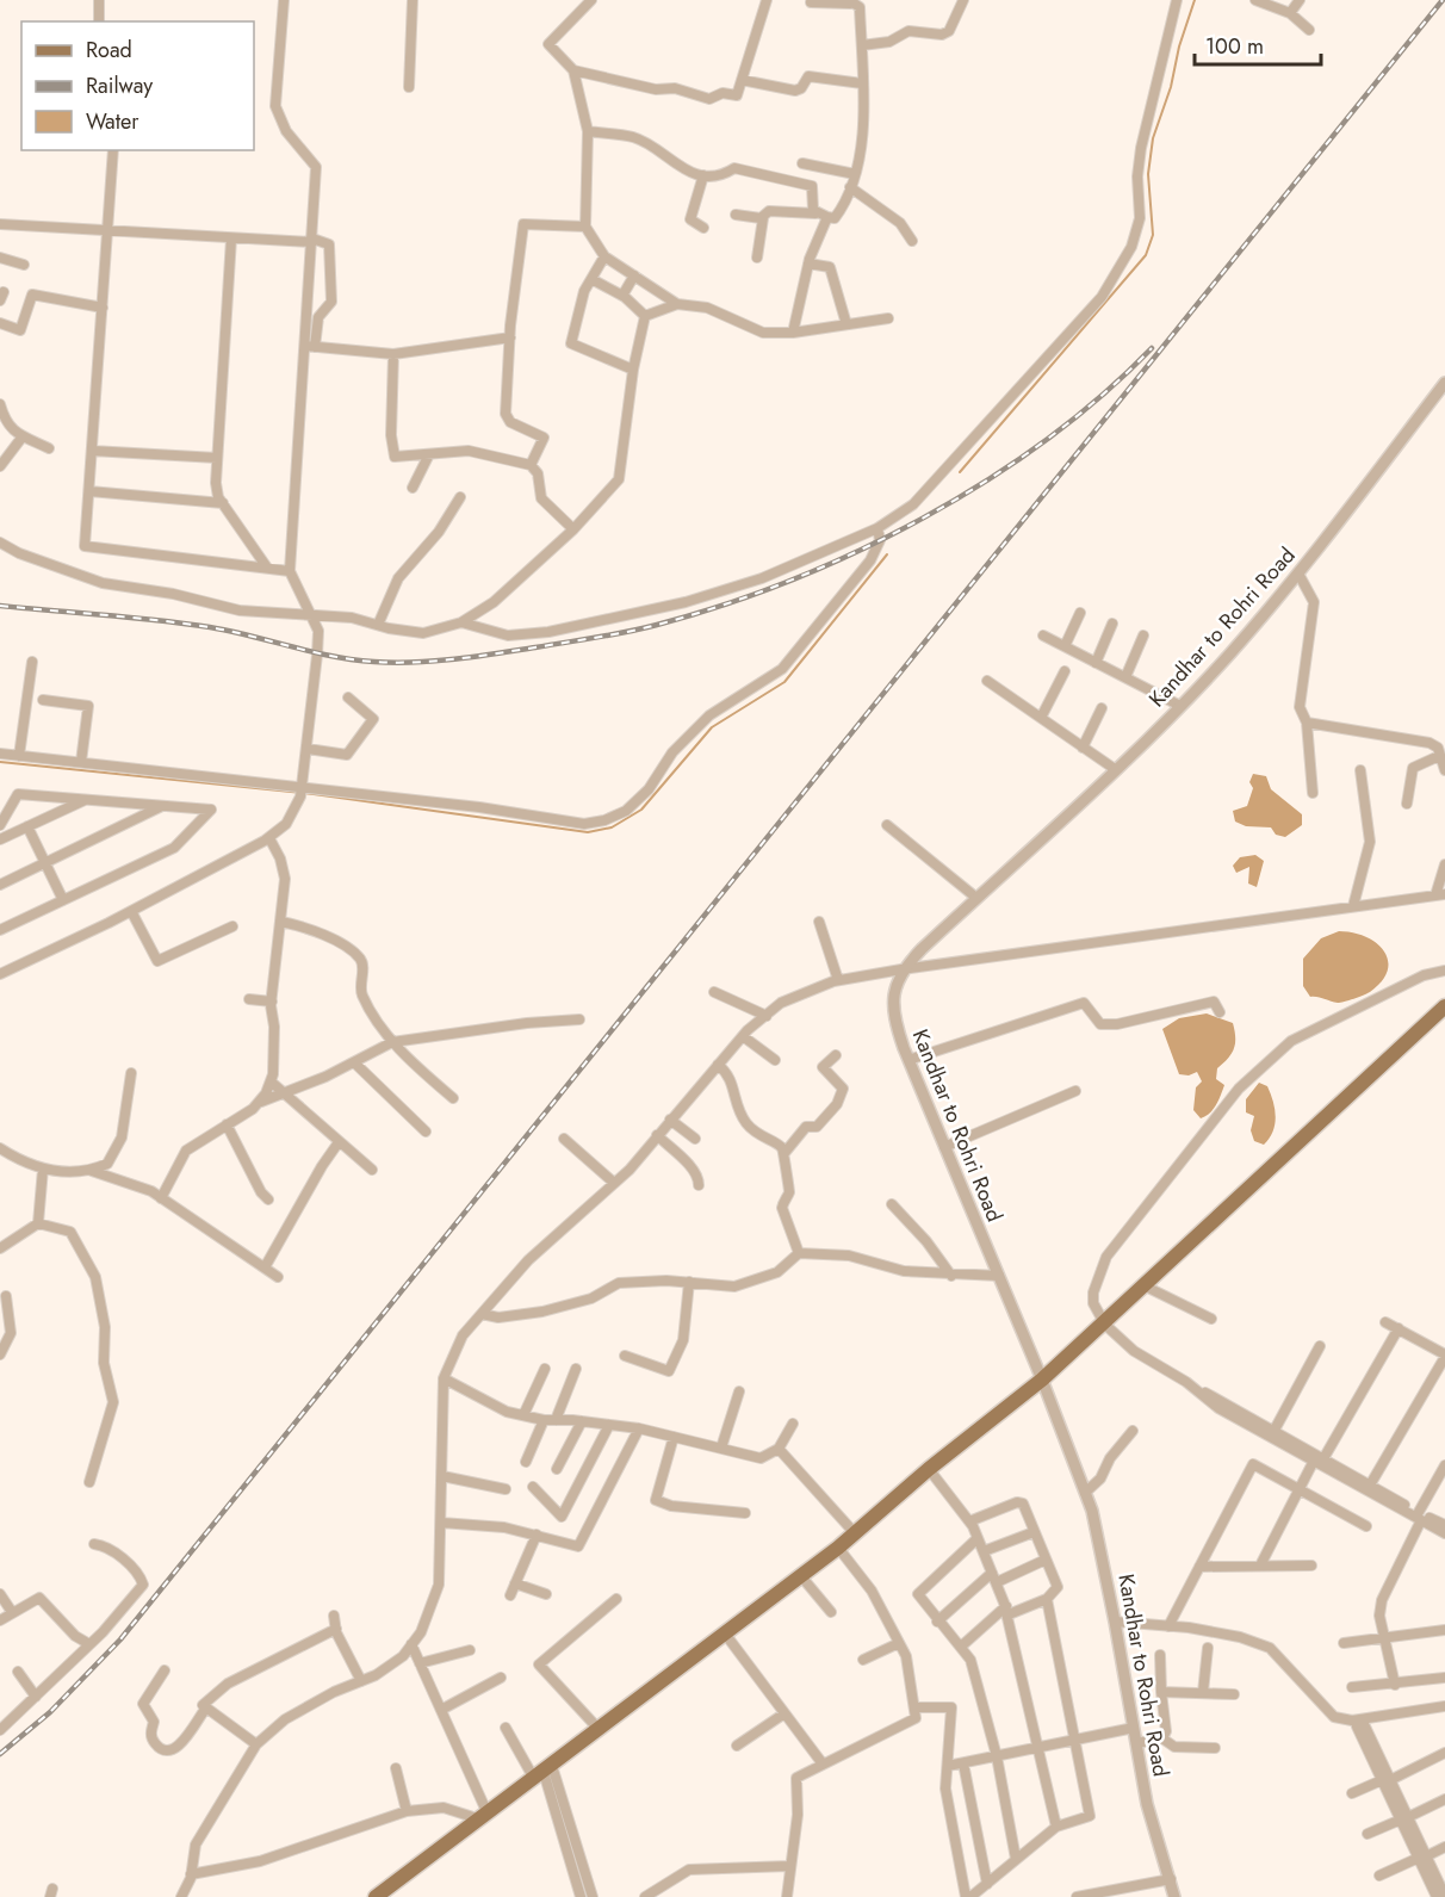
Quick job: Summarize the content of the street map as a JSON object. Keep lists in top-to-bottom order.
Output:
{
  "streets": {
    "street": ["Kandhar to Rohri Road"]
  },
  "legend": ["Road", "Railway", "Water"],
  "scale_bar": "100 m"
}
